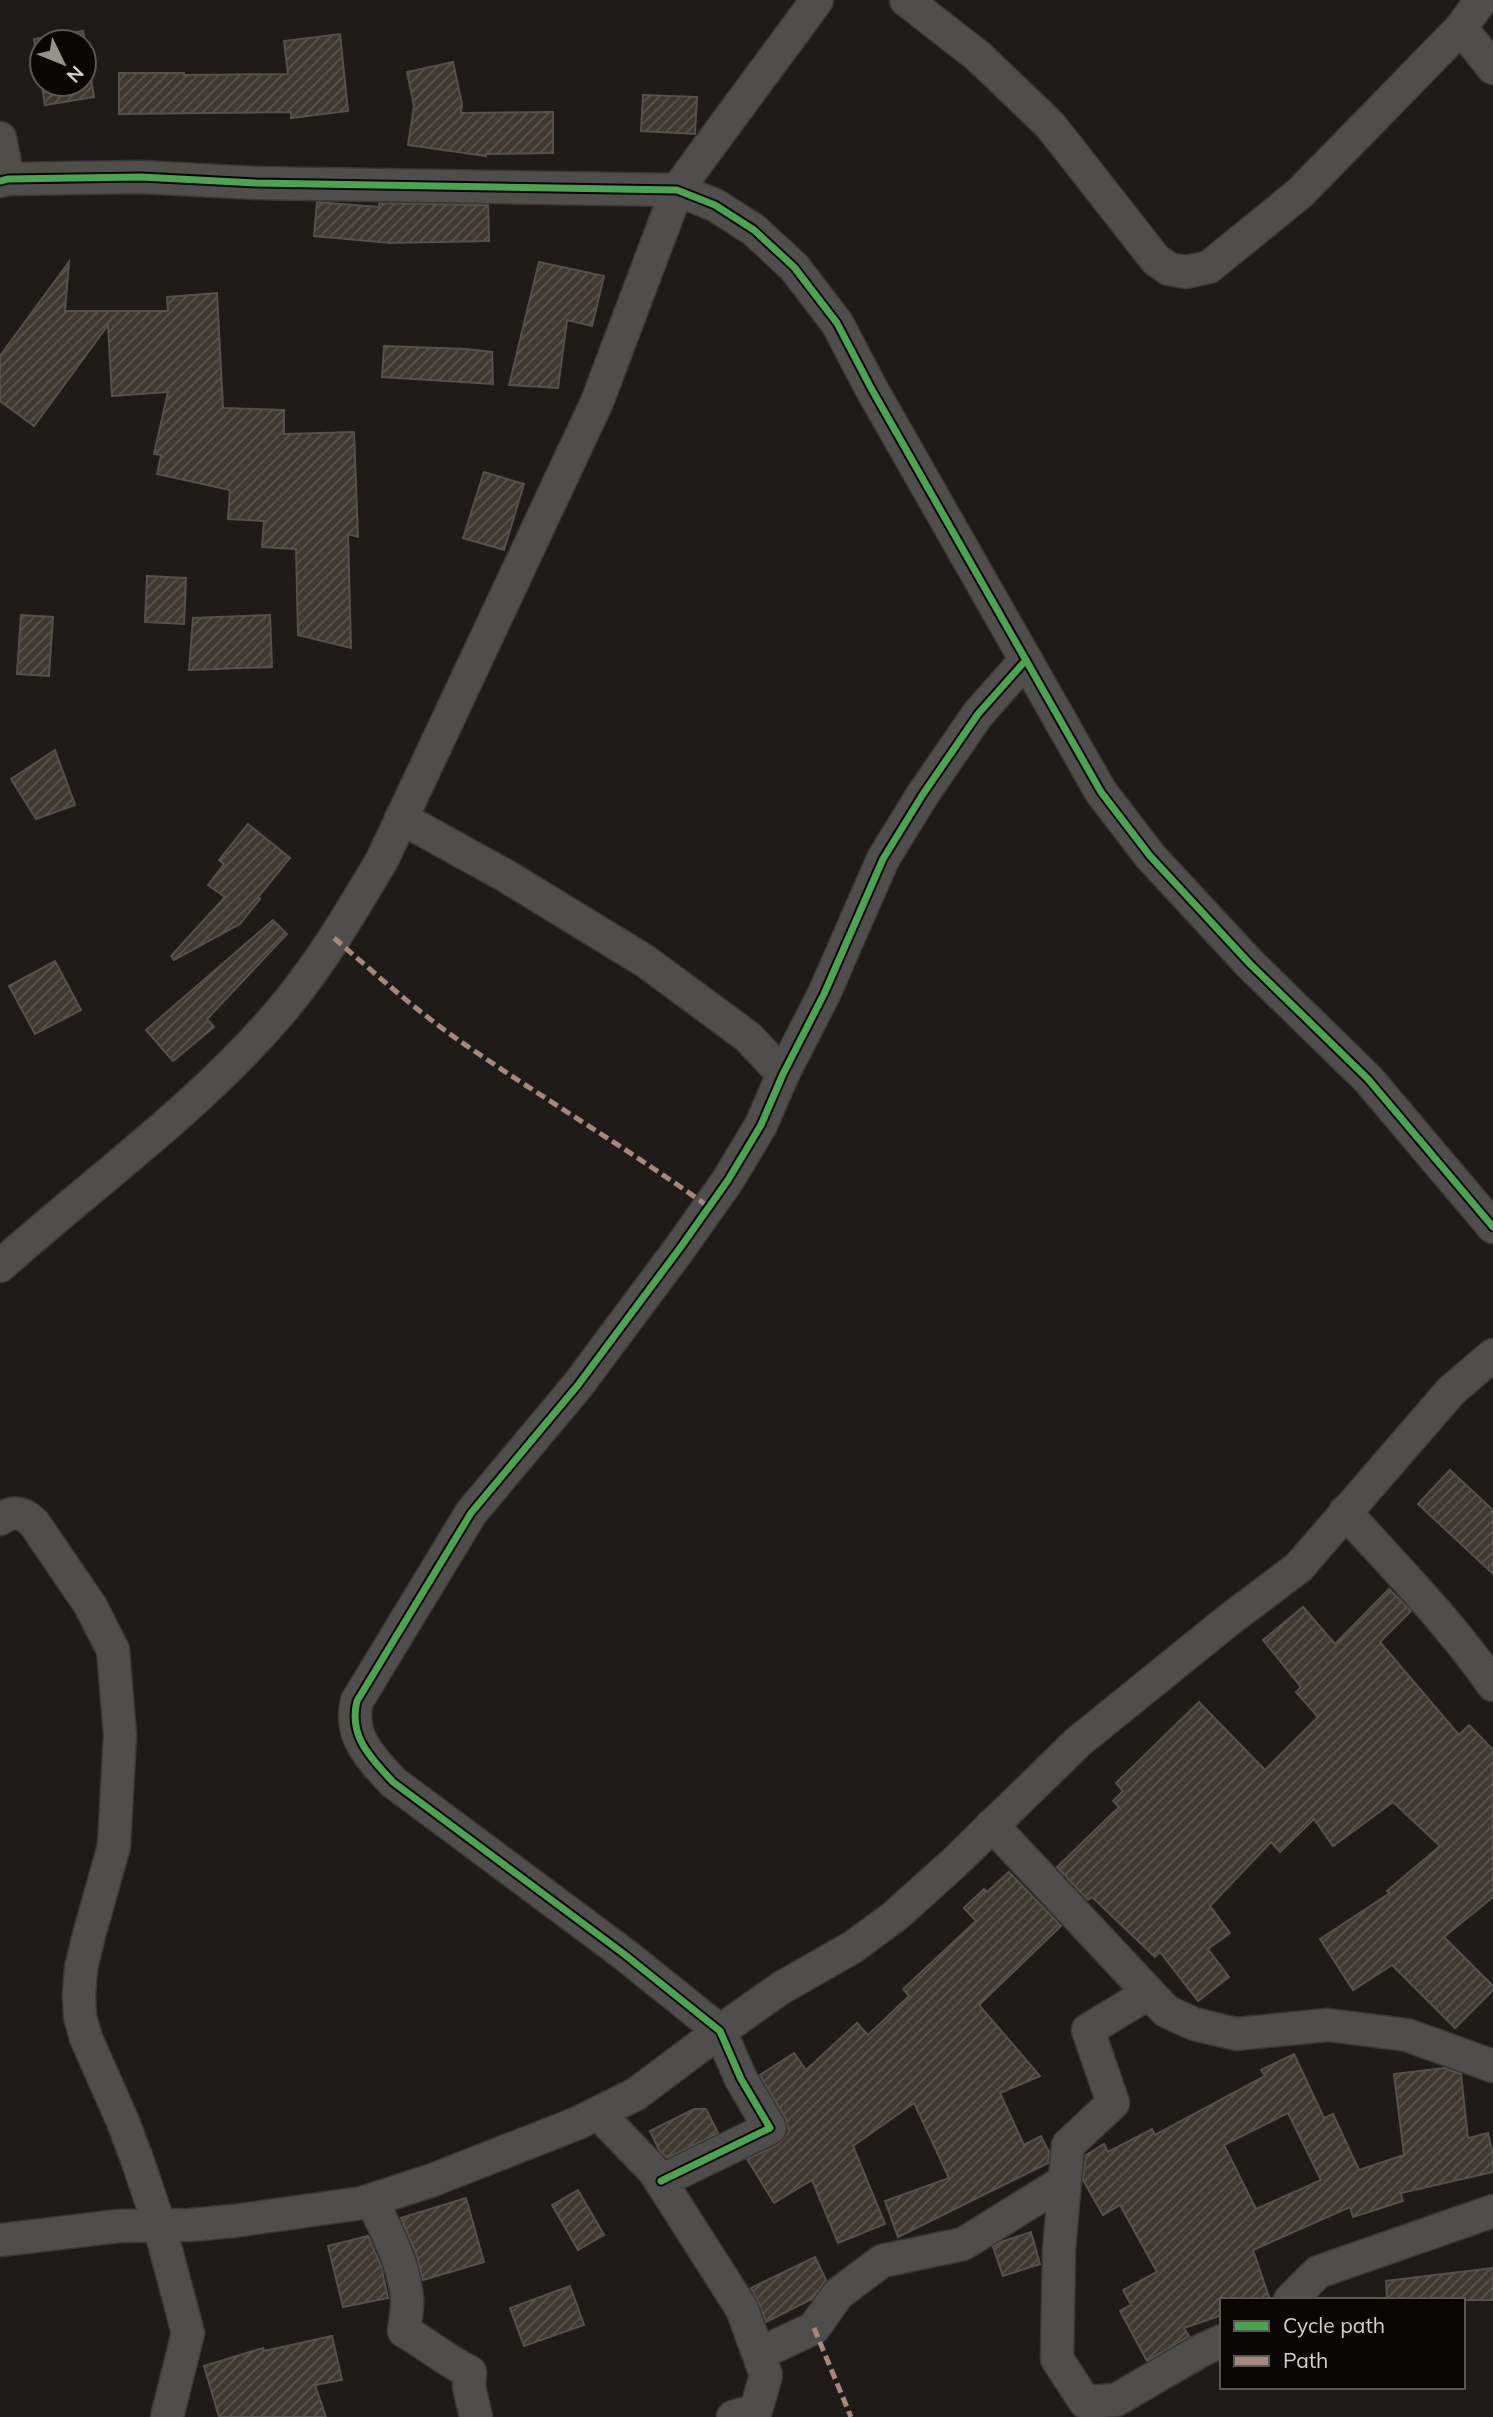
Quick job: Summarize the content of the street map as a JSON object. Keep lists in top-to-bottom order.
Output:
{
  "legend": ["Cycle path", "Path"],
  "north": "bottom right"
}
